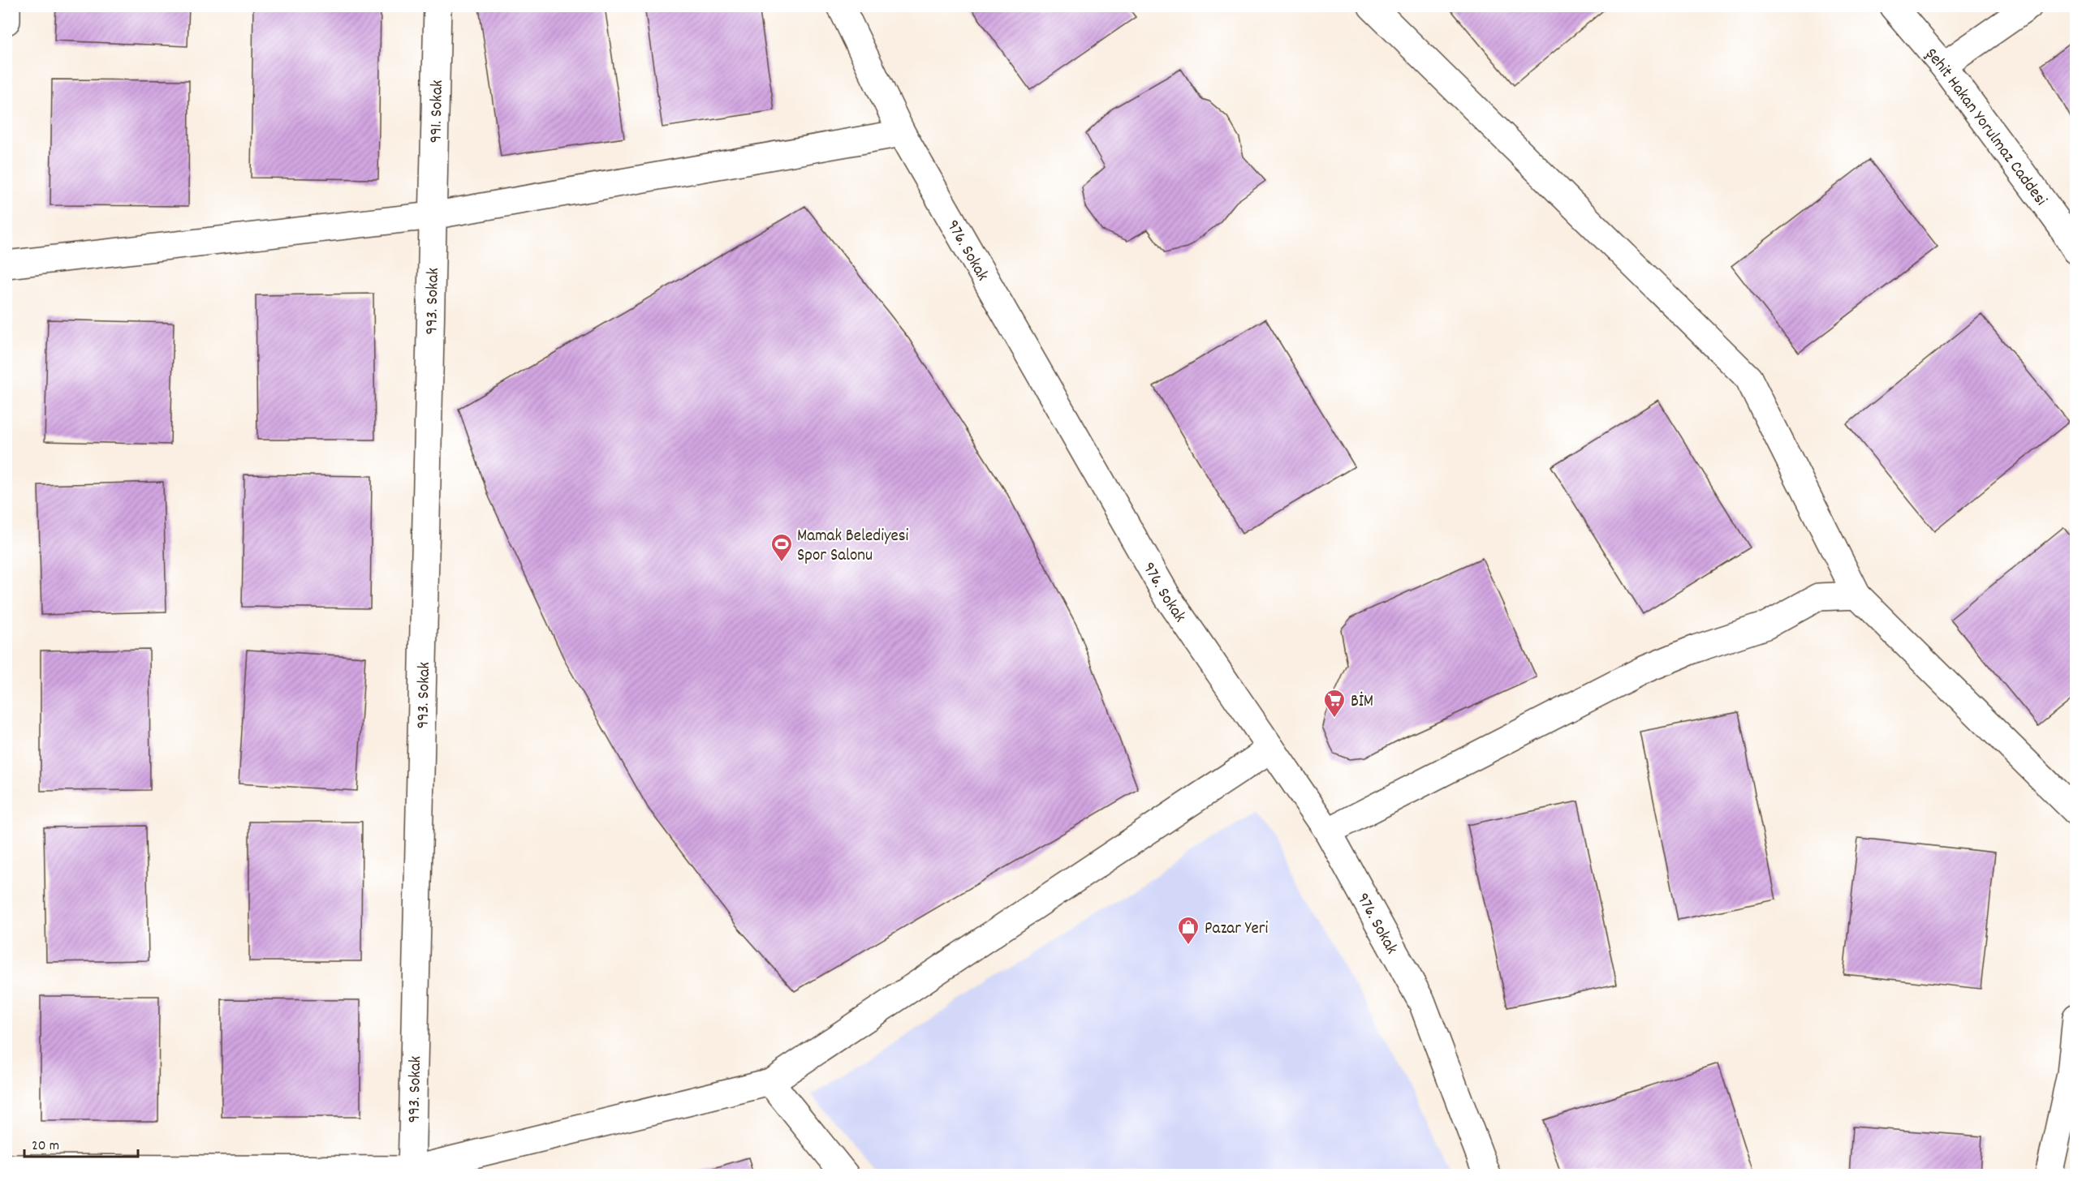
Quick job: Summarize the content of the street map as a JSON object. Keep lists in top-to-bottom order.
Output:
{
  "streets": {
    "street": [
      "991. Sokak",
      "Şehit Hakan Yorulmaz Caddesi",
      "976. Sokak",
      "993. Sokak"
    ]
  },
  "crossings": [
    ["991. Sokak", "993. Sokak"]
  ],
  "places": {
    "sports": ["Mamak Belediyesi Spor Salonu"],
    "supermarket": ["BİM"],
    "shop": ["Pazar Yeri"]
  },
  "scale_bar": "20 m"
}
